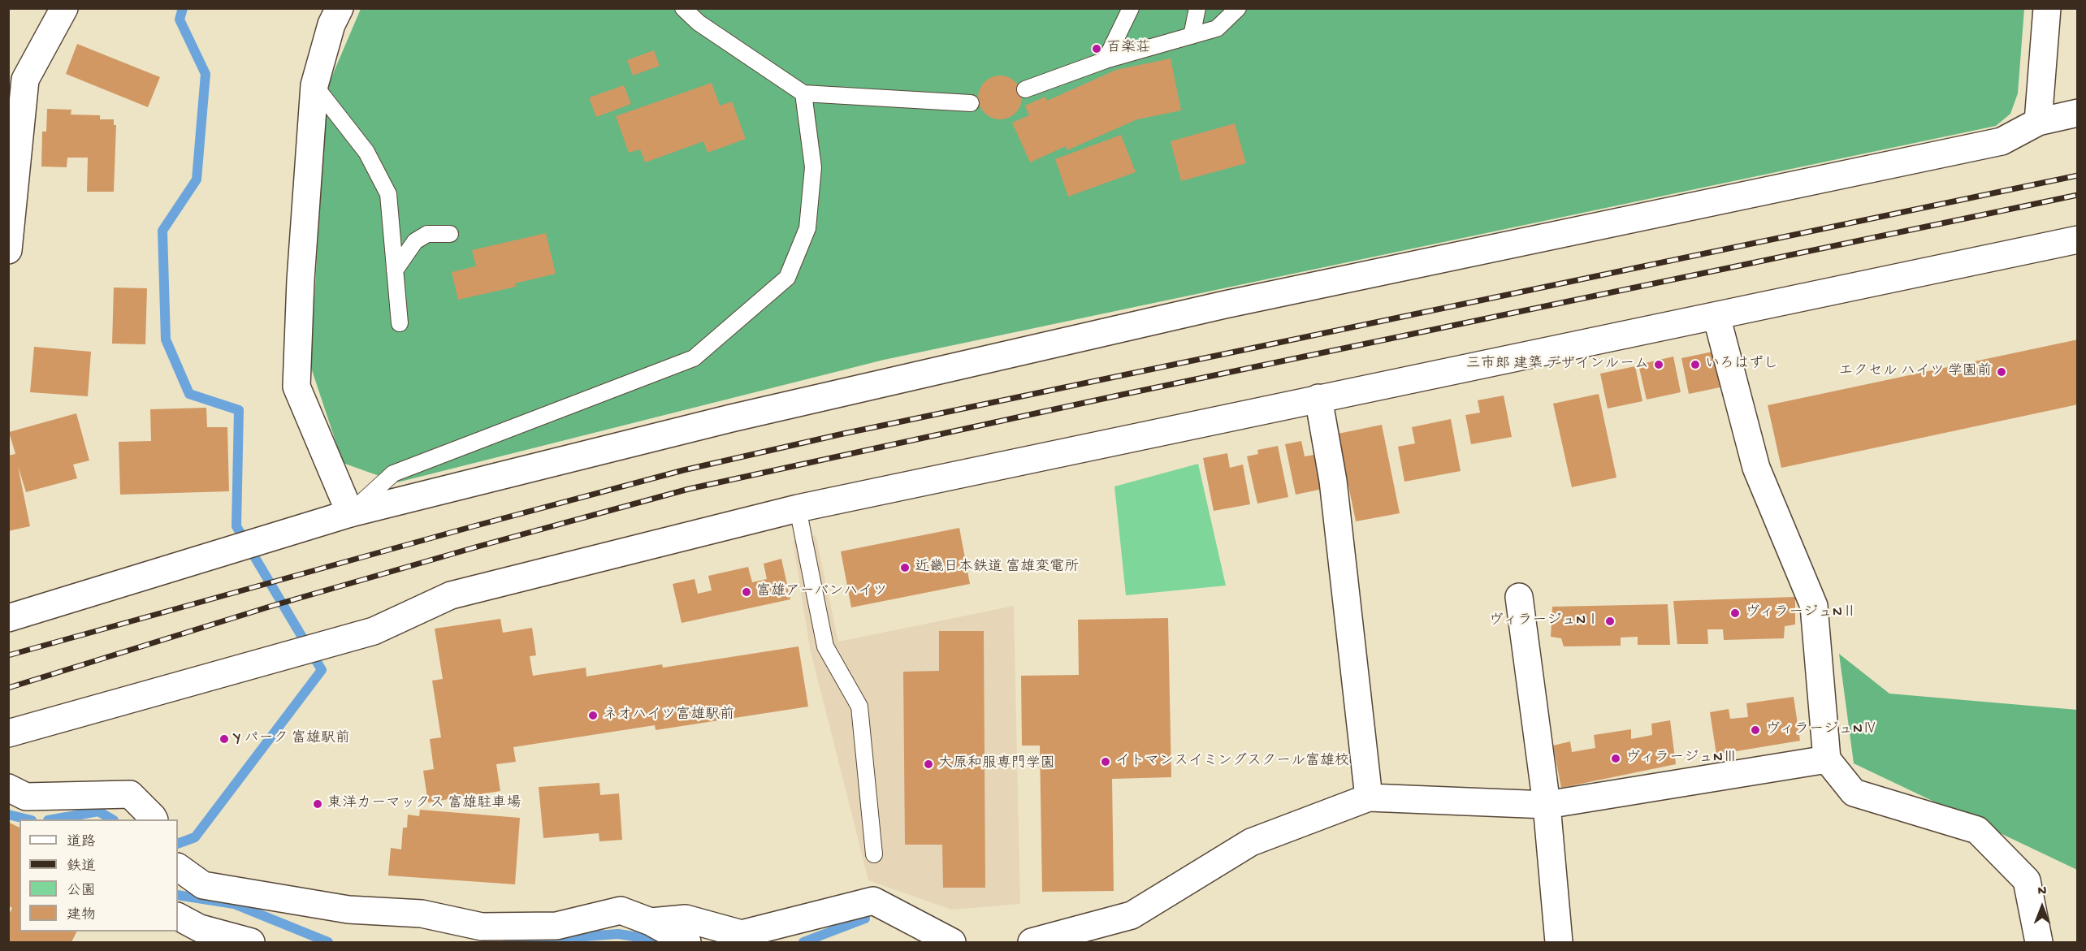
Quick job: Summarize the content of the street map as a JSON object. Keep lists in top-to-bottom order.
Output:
{
  "places": [
    "百楽荘",
    "三市郎 建築 デザインルーム",
    "いろはずし",
    "エクセル ハイツ 学園前",
    "近畿日本鉄道 富雄変電所",
    "富雄アーバンハイツ",
    "ヴィラージュNⅡ",
    "ヴィラージュNⅠ",
    "ネオハイツ富雄駅前",
    "ヴィラージュNⅣ",
    "Y パーク 富雄駅前",
    "ヴィラージュNⅢ",
    "イトマンスイミングスクール富雄校",
    "大原和服専門学園",
    "東洋カーマックス 富雄駐車場"
  ],
  "legend": [
    "道路",
    "鉄道",
    "公園",
    "建物"
  ],
  "north": "top"
}
